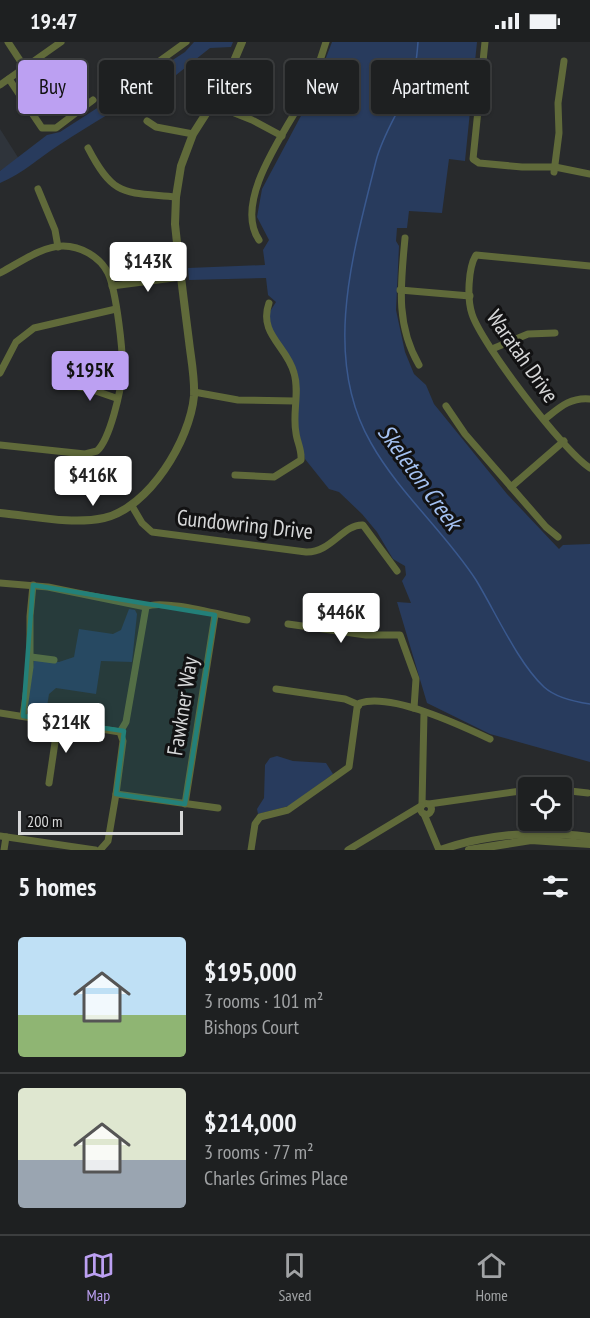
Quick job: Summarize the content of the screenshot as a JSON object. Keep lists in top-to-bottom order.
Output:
{
  "streets": {
    "street": ["Waratah Drive", "Gundowring Drive", "Fawkner Way"]
  },
  "water": ["Skeleton Creek"],
  "scale_bar": "200 m",
  "page": {
    "status": "19:47",
    "chip": [
      "Buy",
      "Rent",
      "Filters",
      "New",
      "Apartment"
    ],
    "price": [
      "$143K",
      "$195K",
      "$416K",
      "$446K",
      "$214K"
    ],
    "scale": "200 m",
    "heading": "5 homes",
    "list": [
      {
        "name": "$195,000",
        "note": "3 rooms · 101 m² · Bishops Court"
      },
      {
        "name": "$214,000",
        "note": "3 rooms · 77 m² · Charles Grimes Place"
      }
    ],
    "tabs": ["Map", "Saved", "Home"]
  }
}
